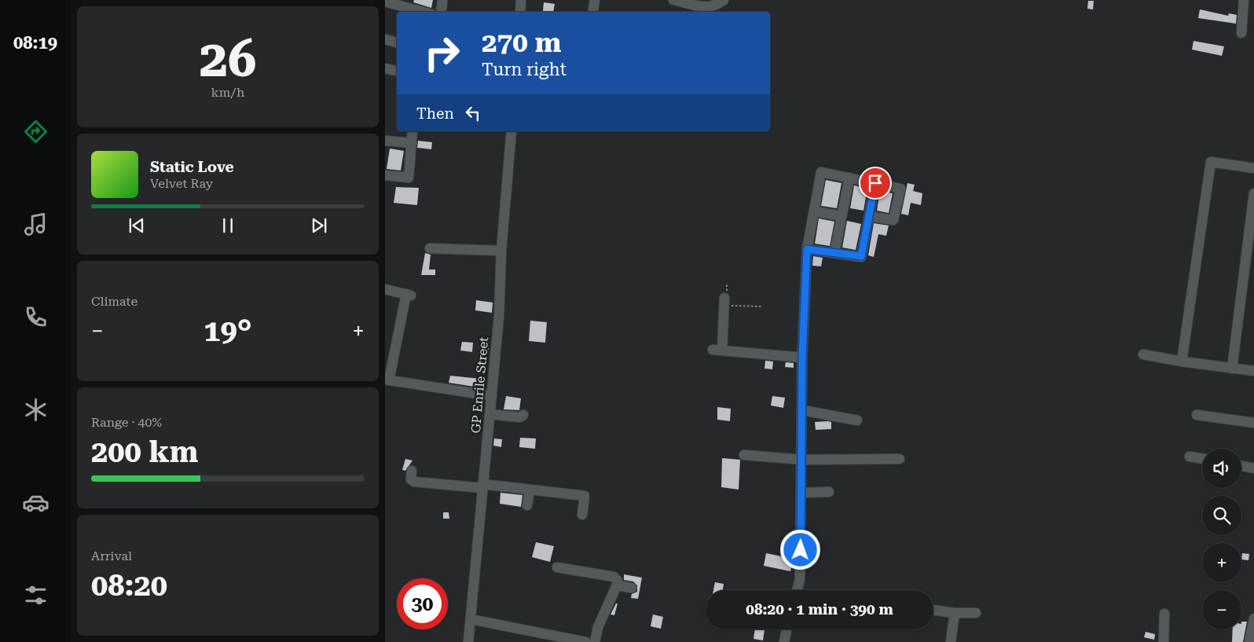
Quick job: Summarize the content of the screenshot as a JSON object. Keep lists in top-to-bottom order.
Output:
{
  "streets": {
    "street": ["GP Enrile Street"]
  },
  "page": {
    "tabs": "08:19",
    "tile": [
      ["26", "km/h"],
      "Climate",
      ["Range · 40%", "200 km"],
      ["Arrival", "08:20"]
    ],
    "turn": ["270 m", "Turn right"],
    "then": "Then",
    "song": ["Static Love", "Velvet Ray"],
    "heat": ["−", "19°", "+"],
    "map_buttons": ["+", "−"],
    "limit": "30",
    "trip": "08:20 · 1 min · 390 m"
  }
}
